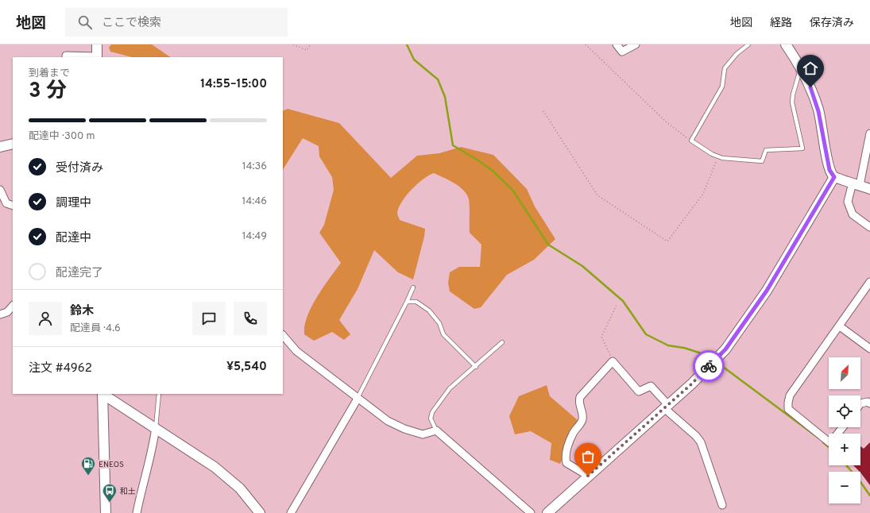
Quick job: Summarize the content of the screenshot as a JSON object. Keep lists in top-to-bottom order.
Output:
{
  "places": {
    "fuel station": ["ENEOS"],
    "bus stop": ["和土"]
  },
  "north": "top right",
  "page": {
    "header": "地図",
    "search": "ここで検索",
    "nav": ["地図", "経路", "保存済み"],
    "heading": ["3 分", "到着まで", "14:55–15:00"],
    "panel": [
      "鈴木",
      "配達員 · 4.6",
      "注文 #4962",
      "¥5,540"
    ],
    "bar": "配達中 · 300 m",
    "list": [
      ["受付済み", "14:36"],
      ["調理中", "14:46"],
      ["配達中", "14:49"],
      "配達完了"
    ],
    "map_buttons": ["+", "−"]
  }
}
